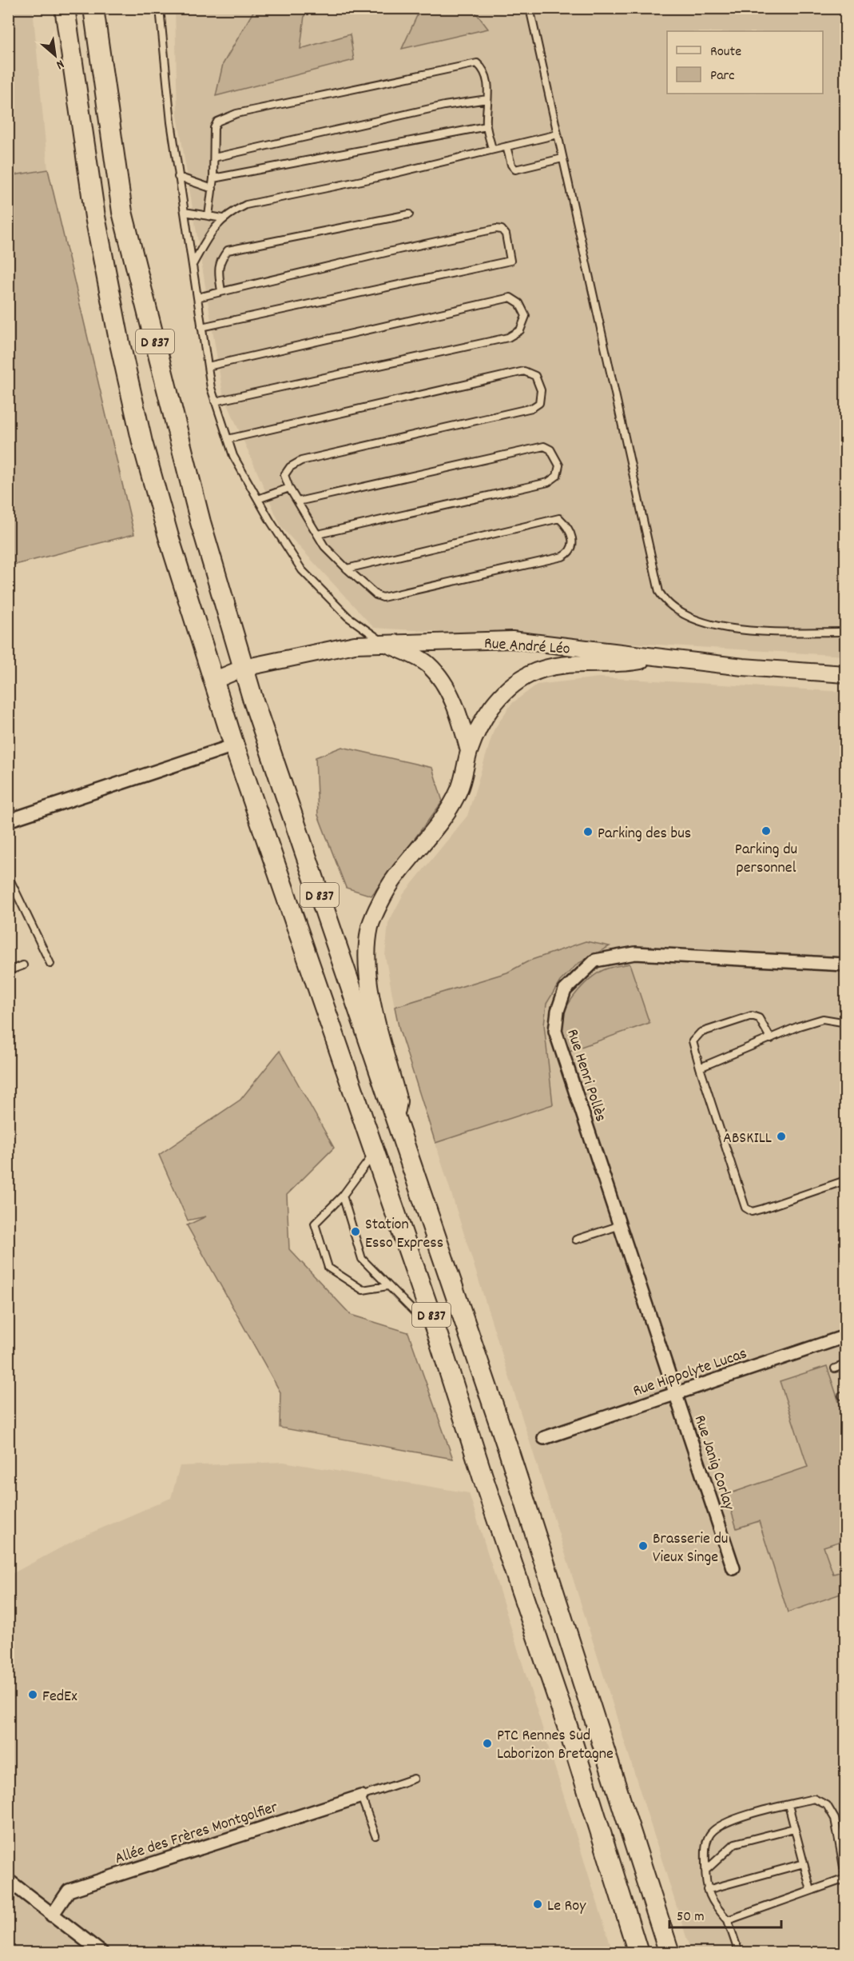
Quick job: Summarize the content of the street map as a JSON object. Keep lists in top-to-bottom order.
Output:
{
  "streets": {
    "main road": ["D 837"],
    "street": [
      "Rue André Léo",
      "Rue Henri Pollès",
      "Rue Hippolyte Lucas",
      "Rue Janig Corlay",
      "Allée des Frères Montgolfier"
    ]
  },
  "crossings": [
    ["D 837", "Rue André Léo"],
    ["Rue Henri Pollès", "Rue Hippolyte Lucas"],
    ["Rue Henri Pollès", "Rue Janig Corlay"],
    ["Rue Hippolyte Lucas", "Rue Janig Corlay"]
  ],
  "places": [
    "Parking du personnel",
    "Parking des bus",
    "ABSKILL",
    "Station Esso Express",
    "Brasserie du Vieux Singe",
    "FedEx",
    "PTC Rennes Sud Laborizon Bretagne",
    "Le Roy"
  ],
  "legend": ["Route", "Parc"],
  "scale_bar": "50 m",
  "north": "bottom right"
}
